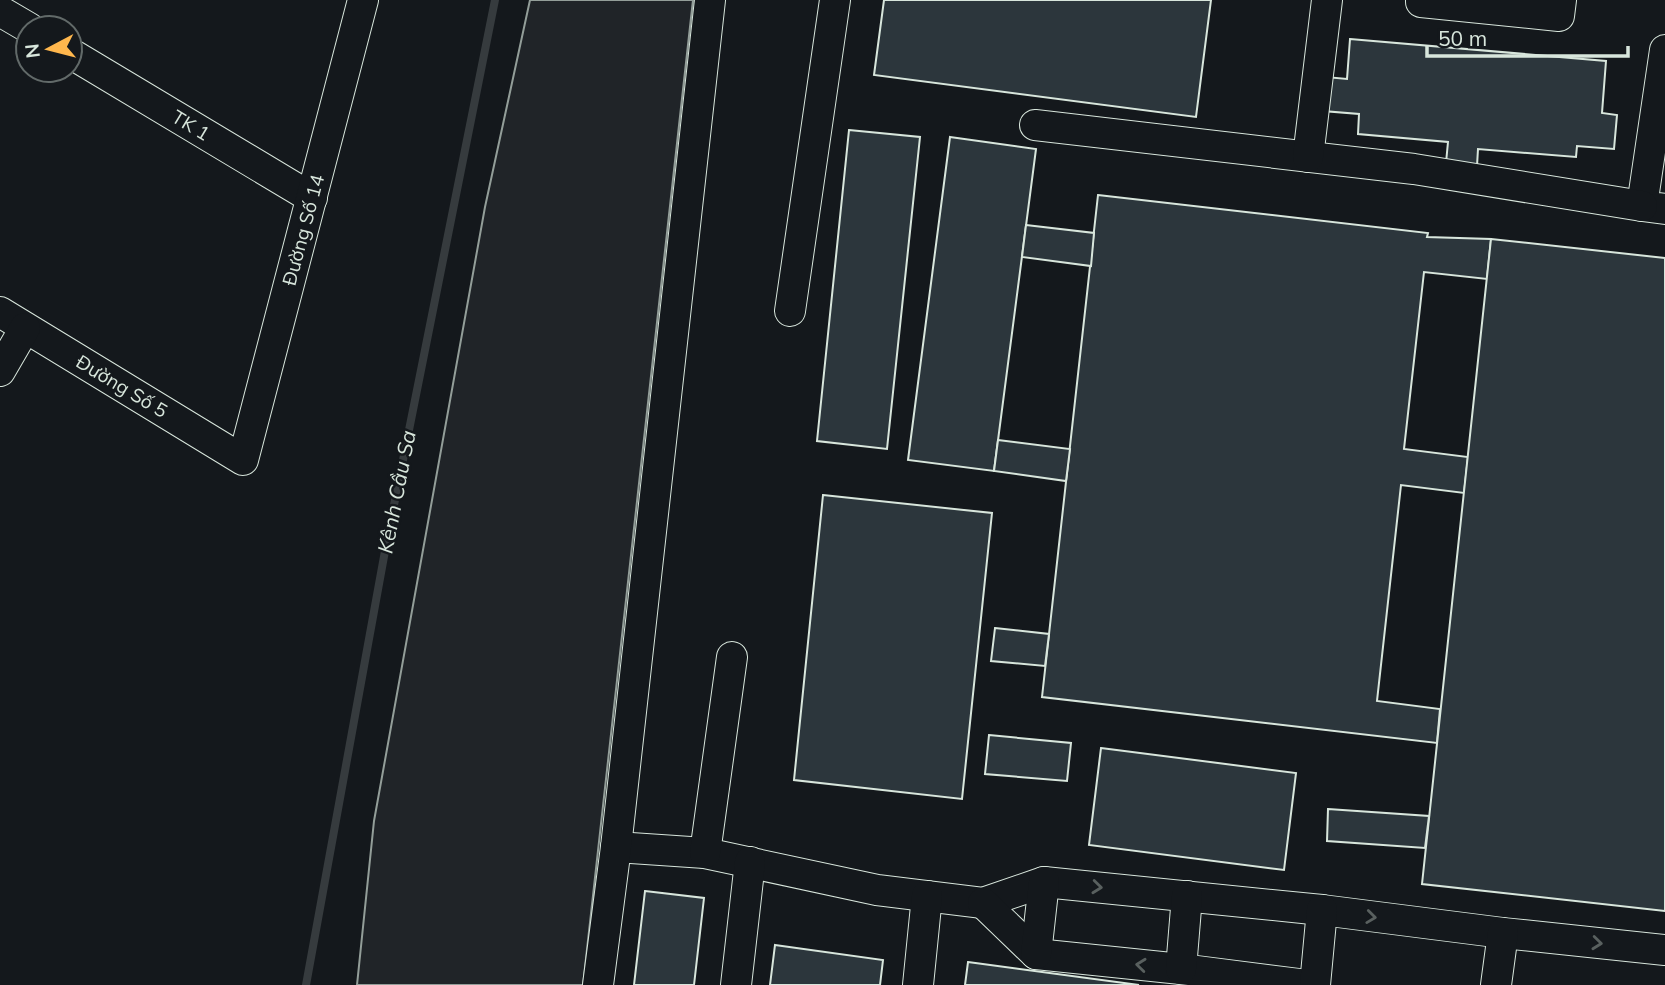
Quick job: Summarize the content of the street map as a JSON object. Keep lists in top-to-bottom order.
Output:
{
  "streets": {
    "street": ["TK 1", "Đường Số 14", "Đường Số 5"]
  },
  "crossings": [
    ["TK 1", "Đường Số 14"],
    ["Đường Số 14", "Đường Số 5"]
  ],
  "water": ["Kênh Cầu Sa"],
  "scale_bar": "50 m",
  "north": "left"
}
